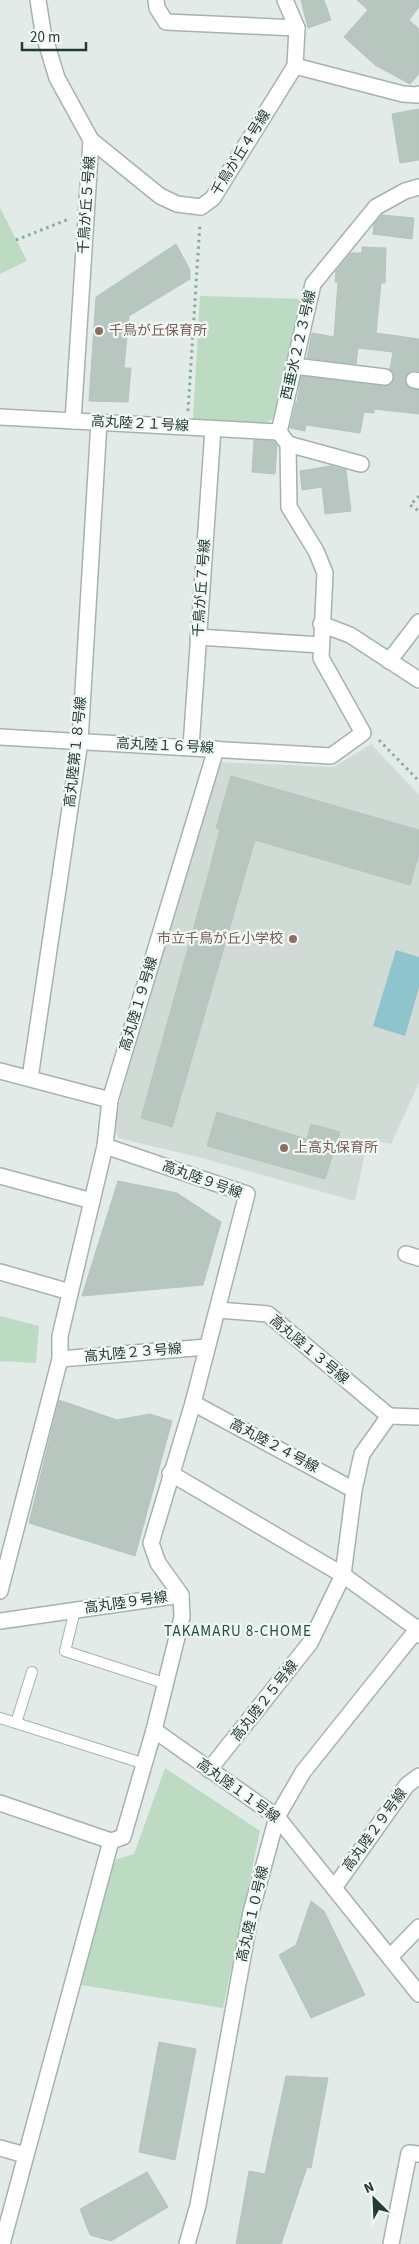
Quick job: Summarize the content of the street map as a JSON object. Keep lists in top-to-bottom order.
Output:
{
  "streets": {
    "street": [
      "千鳥が丘４号線",
      "千鳥が丘５号線",
      "西垂水２２３号線",
      "高丸陸２１号線",
      "千鳥が丘７号線",
      "高丸陸１６号線",
      "高丸陸第１８号線",
      "高丸陸１９号線",
      "高丸陸９号線",
      "高丸陸１３号線",
      "高丸陸２３号線",
      "高丸陸２４号線",
      "高丸陸２５号線",
      "高丸陸１１号線",
      "高丸陸２９号線",
      "高丸陸１０号線"
    ]
  },
  "crossings": [
    ["千鳥が丘４号線", "千鳥が丘５号線"],
    ["千鳥が丘５号線", "高丸陸２１号線"],
    ["西垂水２２３号線", "高丸陸２１号線"],
    ["西垂水２２３号線", "高丸陸１６号線"],
    ["高丸陸２１号線", "千鳥が丘７号線"],
    ["高丸陸２１号線", "高丸陸第１８号線"],
    ["千鳥が丘７号線", "高丸陸１６号線"],
    ["高丸陸１６号線", "高丸陸第１８号線"],
    ["高丸陸１６号線", "高丸陸１９号線"],
    ["高丸陸１９号線", "高丸陸９号線"],
    ["高丸陸９号線", "高丸陸１３号線"],
    ["高丸陸９号線", "高丸陸２３号線"],
    ["高丸陸９号線", "高丸陸２４号線"],
    ["高丸陸１３号線", "高丸陸２５号線"],
    ["高丸陸２４号線", "高丸陸２５号線"],
    ["高丸陸２５号線", "高丸陸１１号線"],
    ["高丸陸１１号線", "高丸陸２９号線"],
    ["高丸陸１１号線", "高丸陸１０号線"]
  ],
  "districts": ["TAKAMARU 8-CHOME"],
  "places": ["千鳥が丘保育所", "市立千鳥が丘小学校", "上高丸保育所"],
  "scale_bar": "20 m",
  "north": "top left"
}
